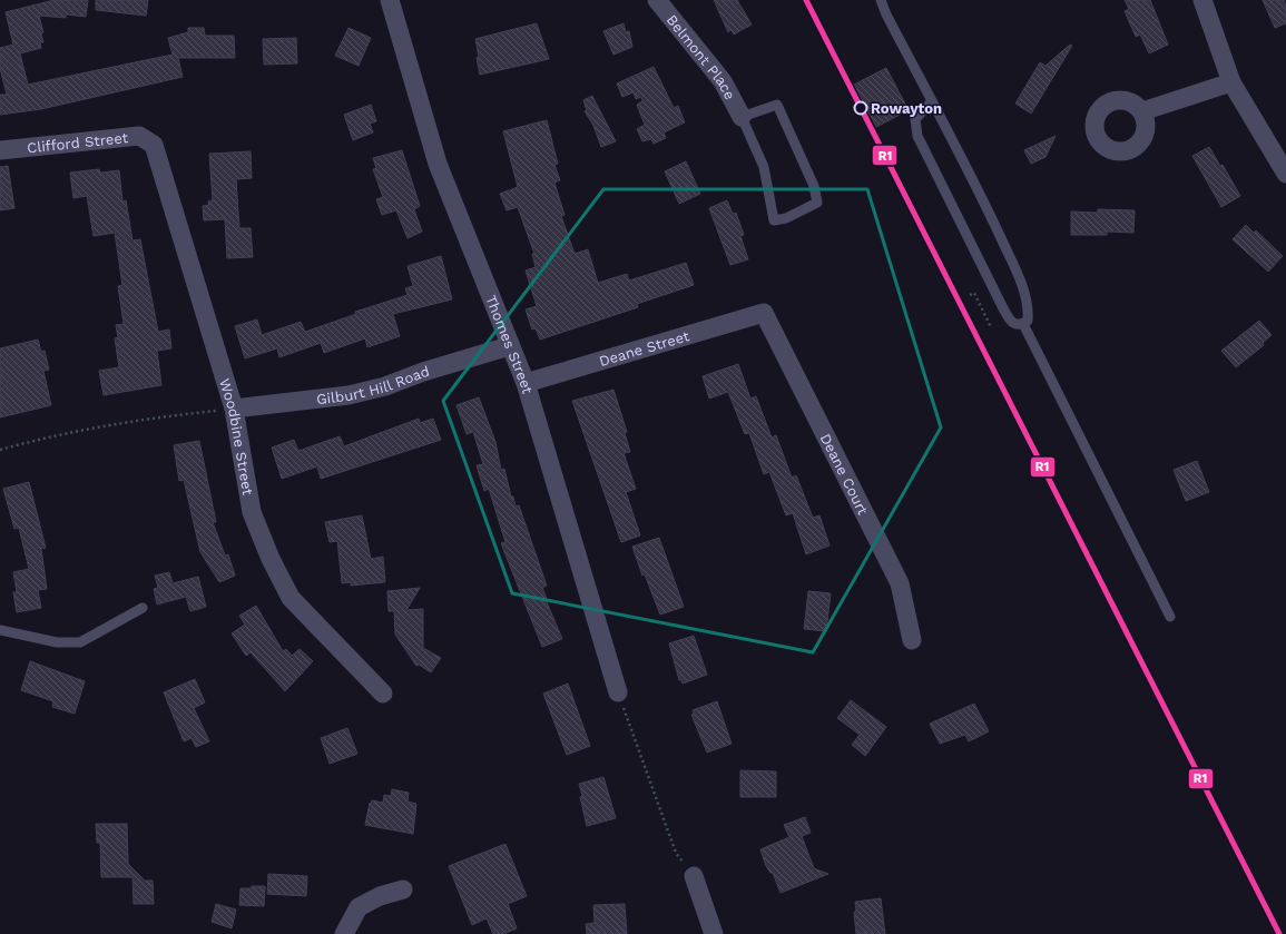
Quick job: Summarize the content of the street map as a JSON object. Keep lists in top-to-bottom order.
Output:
{
  "streets": {
    "street": [
      "Belmont Place",
      "Clifford Street",
      "Thomes Street",
      "Deane Street",
      "Gilburt Hill Road",
      "Woodbine Street",
      "Deane Court"
    ]
  },
  "crossings": [
    ["Clifford Street", "Woodbine Street"],
    ["Thomes Street", "Deane Street"],
    ["Thomes Street", "Gilburt Hill Road"],
    ["Deane Street", "Deane Court"],
    ["Gilburt Hill Road", "Woodbine Street"]
  ],
  "places": ["Rowayton"],
  "lines": ["transit line R1"]
}
